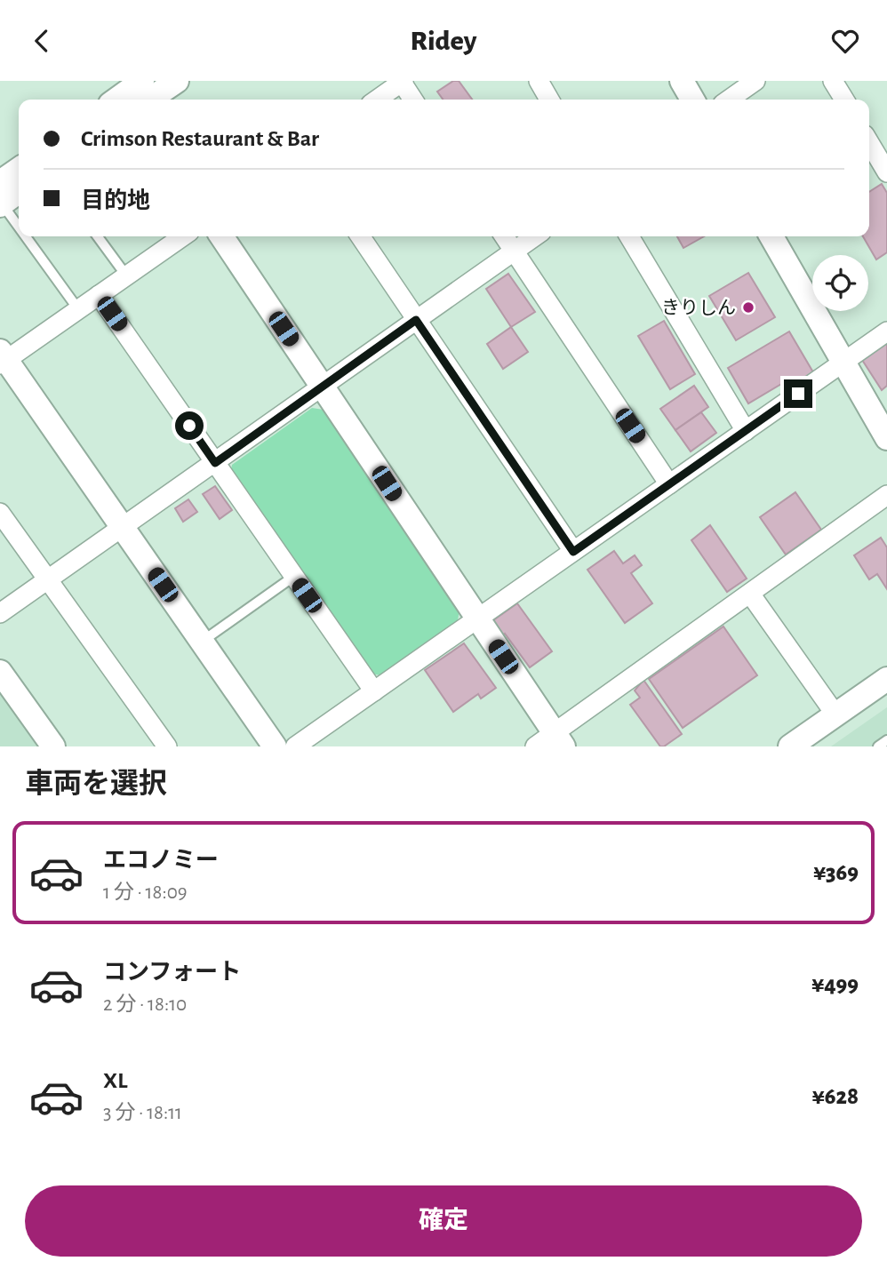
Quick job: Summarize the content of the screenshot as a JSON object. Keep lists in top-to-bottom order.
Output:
{
  "places": ["きりしん"],
  "page": {
    "header": "Ridey",
    "banner": ["Crimson Restaurant & Bar", "目的地"],
    "heading": "車両を選択",
    "list": [
      {
        "name": "エコノミー",
        "note": "1 分 · 18:09",
        "value": "¥369"
      },
      {
        "name": "コンフォート",
        "note": "2 分 · 18:10",
        "value": "¥499"
      },
      {
        "name": "XL",
        "note": "3 分 · 18:11",
        "value": "¥628"
      }
    ],
    "buttons": "確定"
  }
}
